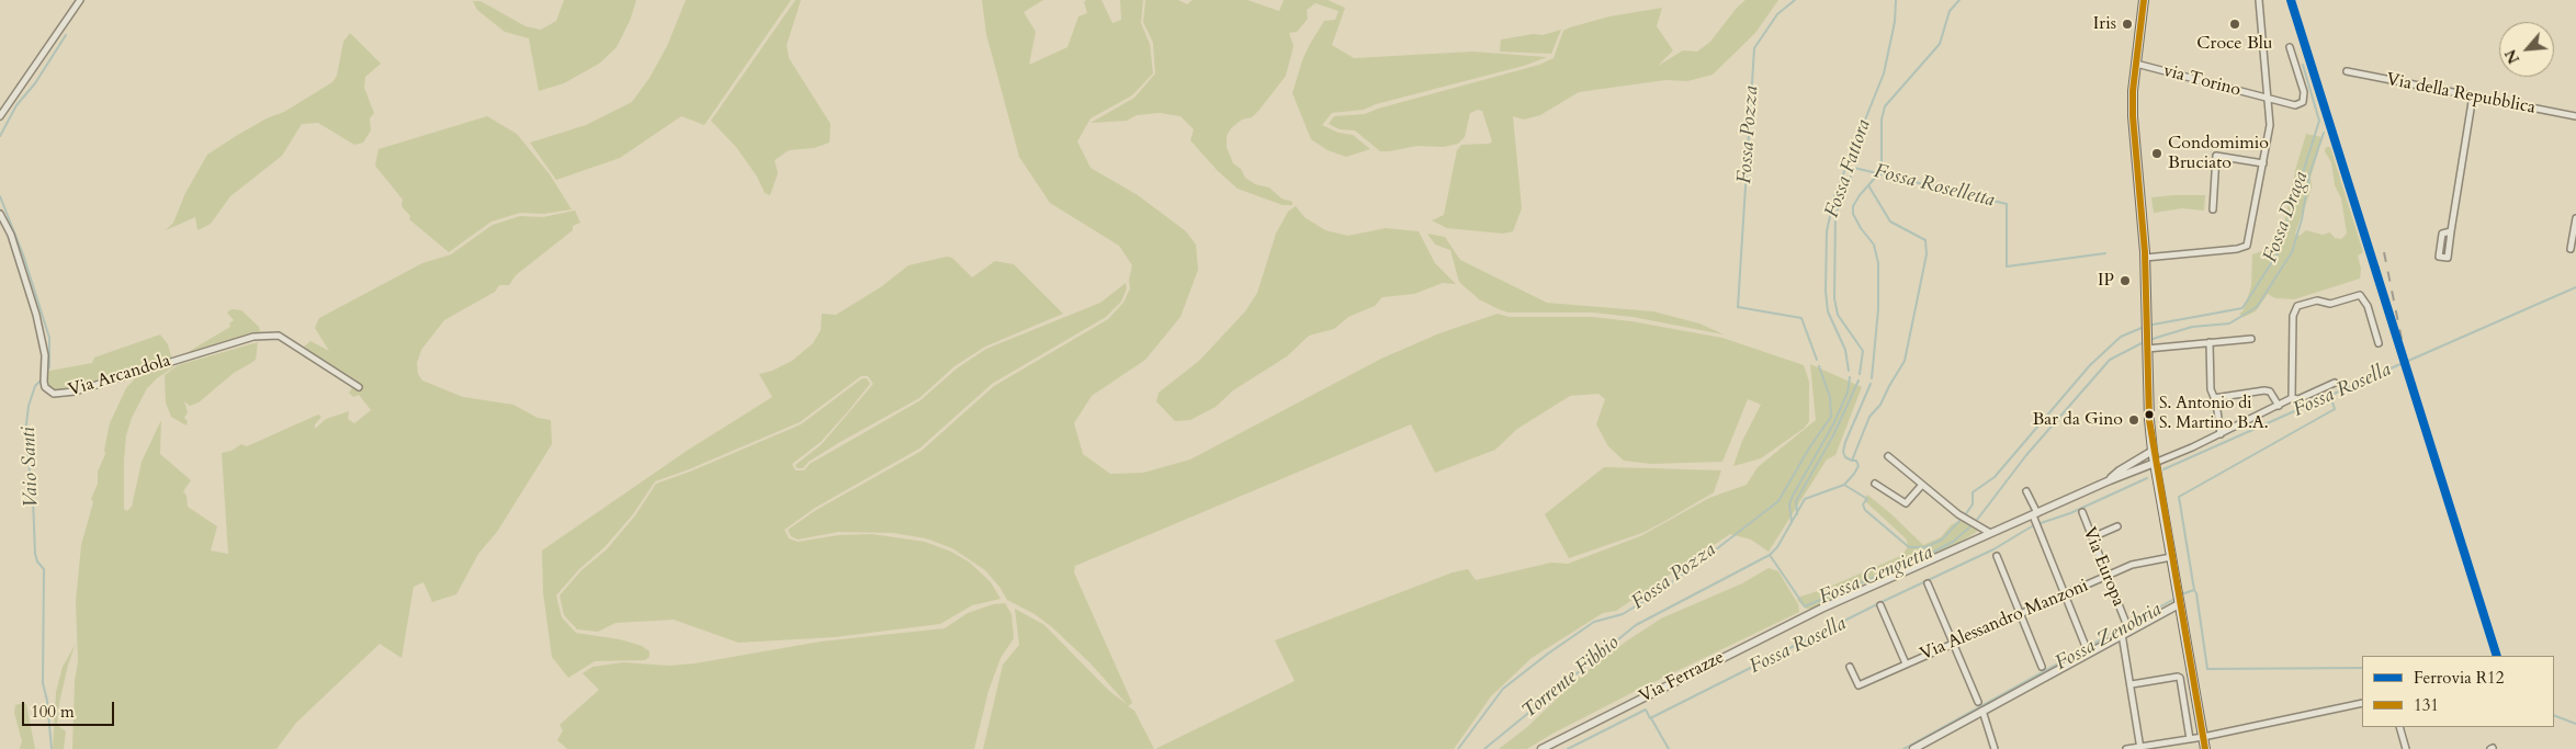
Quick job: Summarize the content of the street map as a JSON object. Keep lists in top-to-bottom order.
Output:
{
  "streets": {
    "street": [
      "via Torino",
      "Via della Repubblica",
      "Via Arcandola",
      "Via Europa",
      "Via Alessandro Manzoni",
      "Via Ferrazze"
    ]
  },
  "crossings": [
    ["Via Europa", "Via Alessandro Manzoni"]
  ],
  "water": [
    "Fossa Pozza",
    "Fossa Fattora",
    "Fossa Roselletta",
    "Fossa Draga",
    "Fossa Rosella",
    "Vaio Santi",
    "Fossa Cengietta",
    "Fossa Zenobria",
    "Torrente Fibbio"
  ],
  "places": [
    "Iris",
    "Croce Blu",
    "Condomimio Bruciato",
    "IP",
    "S. Antonio di S. Martino B.A.",
    "Bar da Gino"
  ],
  "lines": ["rail line R12", "transit line 131"],
  "legend": ["Ferrovia R12", "131"],
  "scale_bar": "100 m",
  "north": "bottom left"
}
